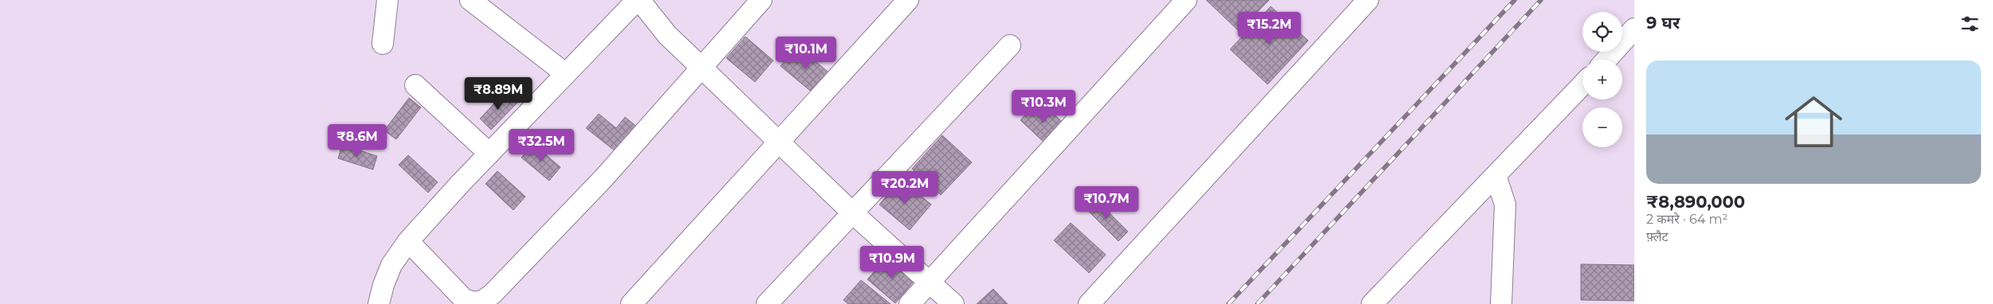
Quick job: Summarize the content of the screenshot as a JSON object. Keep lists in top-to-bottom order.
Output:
{
  "page": {
    "heading": "9 घर",
    "map_buttons": ["+", "−"],
    "price": [
      "₹15.2M",
      "₹10.1M",
      "₹8.89M",
      "₹10.3M",
      "₹8.6M",
      "₹32.5M",
      "₹20.2M",
      "₹10.7M",
      "₹10.9M"
    ],
    "list": [
      {
        "name": "₹8,890,000",
        "note": "2 कमरे · 64 m² · फ़्लैट"
      }
    ]
  }
}
